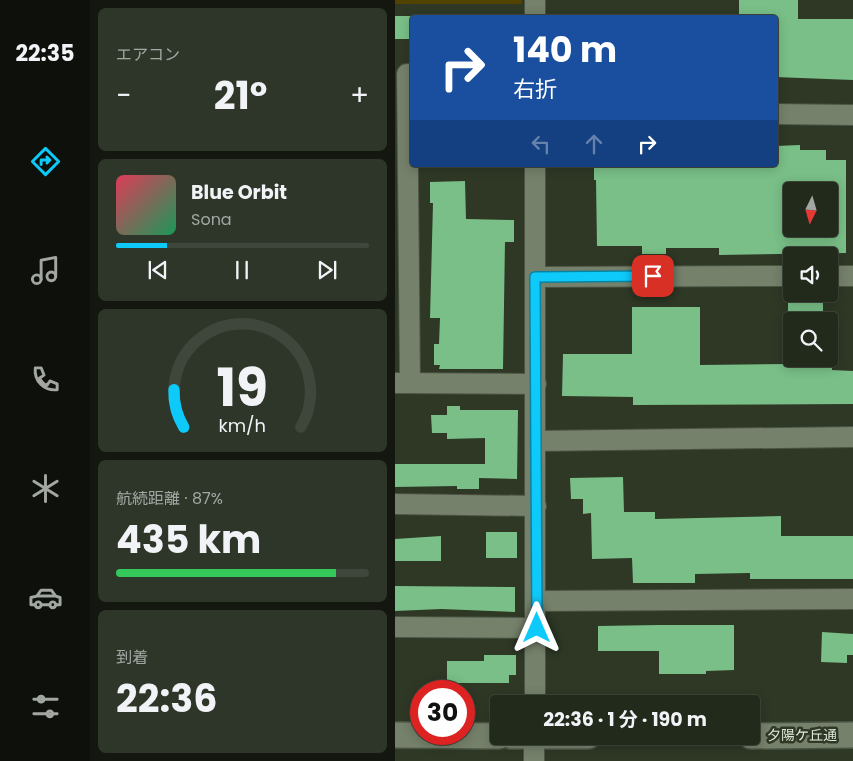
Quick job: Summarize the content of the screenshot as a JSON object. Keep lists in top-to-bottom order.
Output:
{
  "streets": {
    "street": ["夕陽ケ丘通"]
  },
  "north": "bottom",
  "page": {
    "tabs": "22:35",
    "tile": [
      "エアコン",
      ["航続距離 · 87%", "435 km"],
      ["到着", "22:36"]
    ],
    "turn": ["140 m", "右折"],
    "heat": ["−", "21°", "+"],
    "song": ["Blue Orbit", "Sona"],
    "limit": "30",
    "trip": "22:36 · 1 分 · 190 m",
    "gauge": ["19", "km/h"]
  }
}
